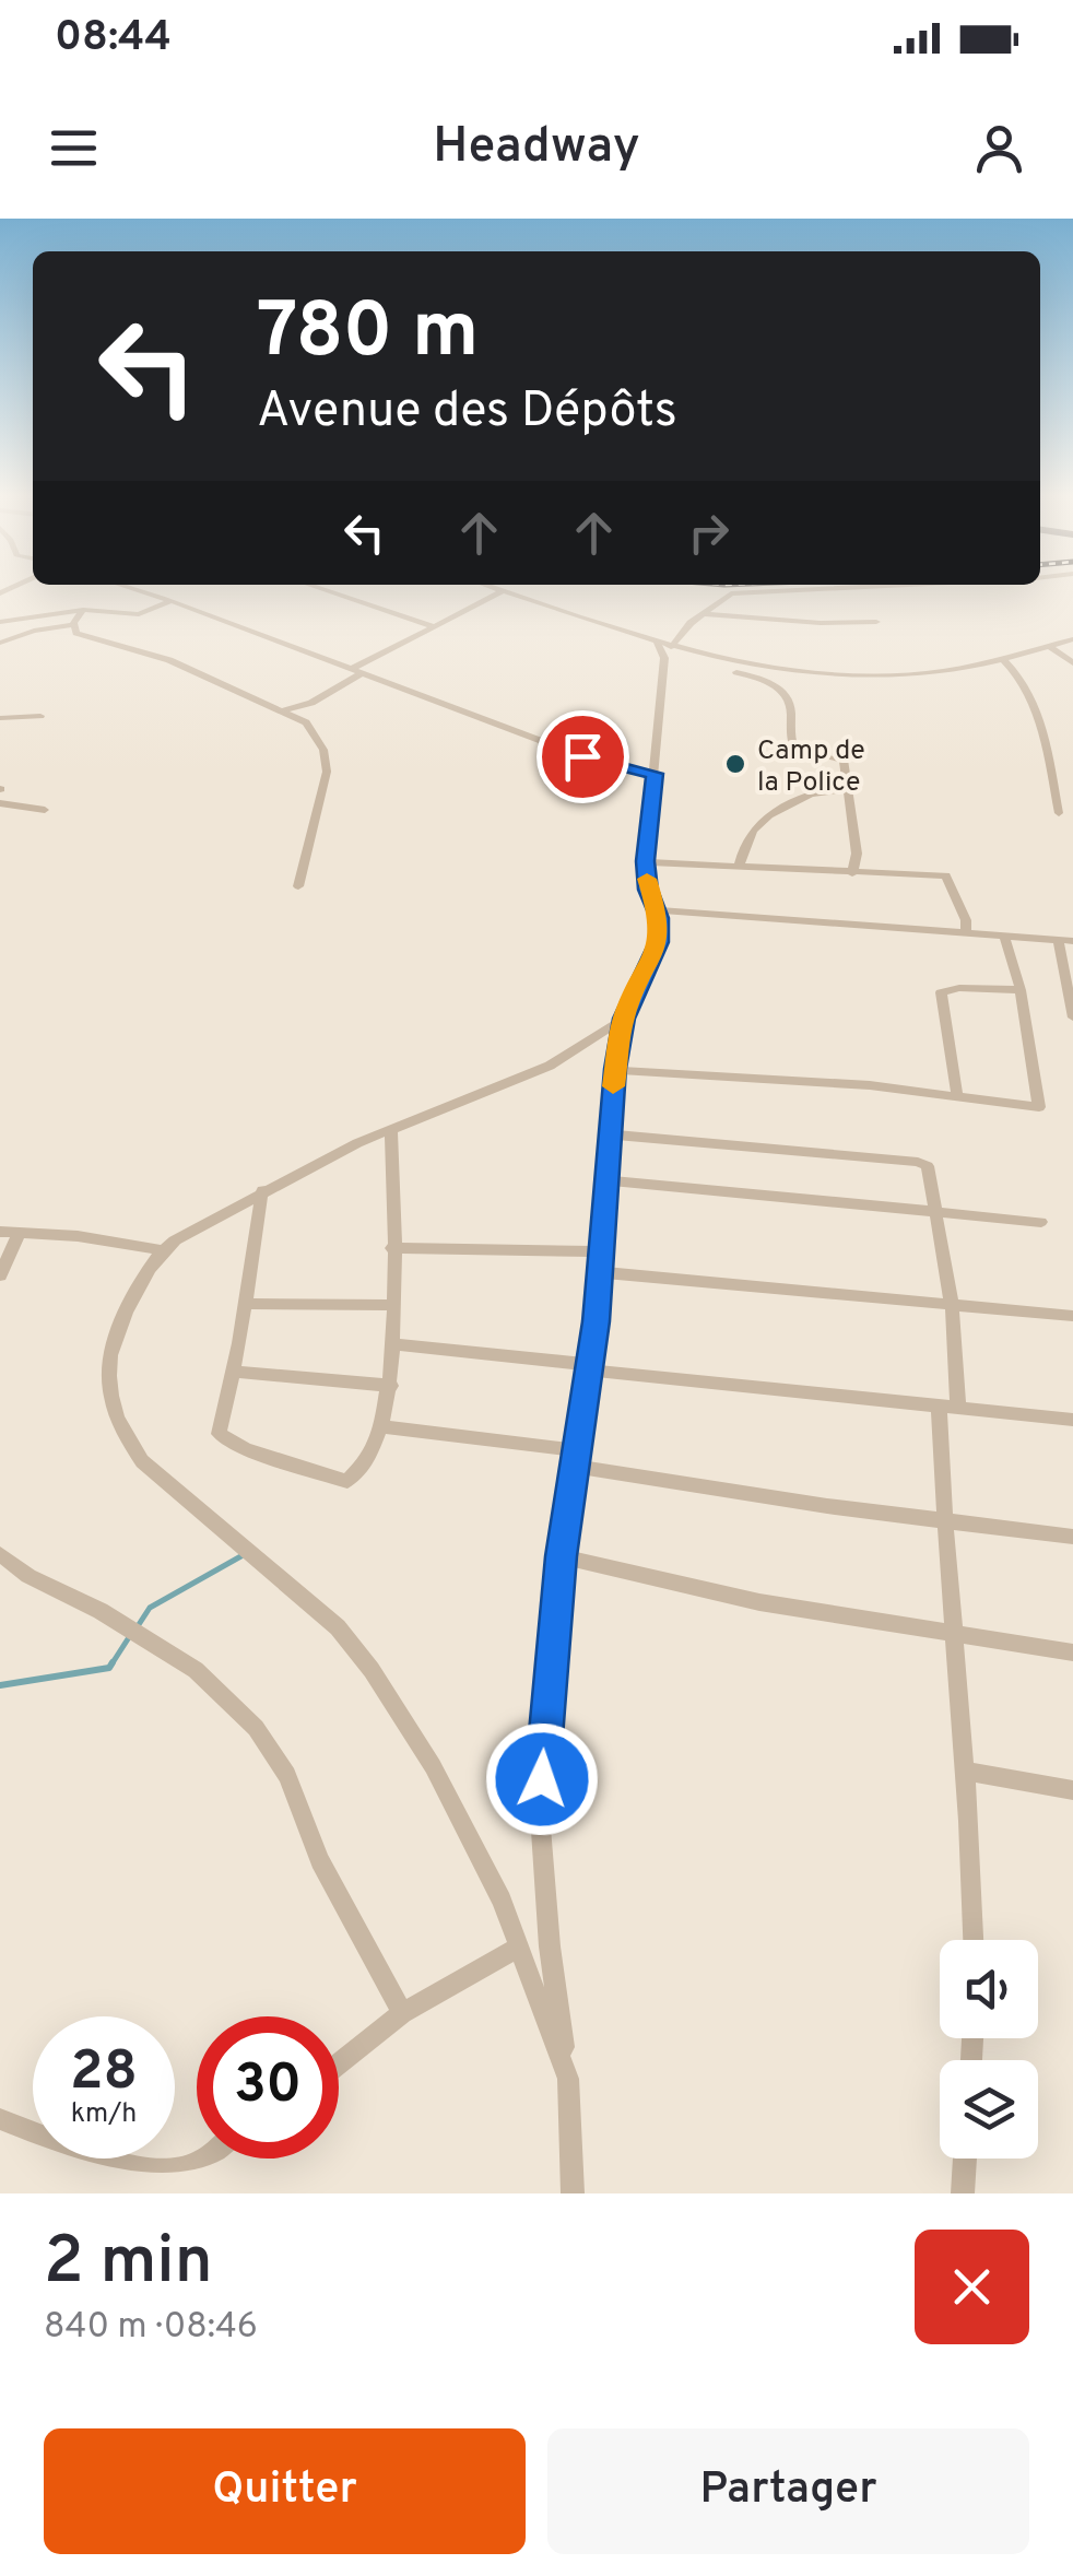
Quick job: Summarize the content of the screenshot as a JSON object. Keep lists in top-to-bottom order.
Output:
{
  "places": ["Camp de la Police"],
  "page": {
    "status": "08:44",
    "header": "Headway",
    "turn": ["780 m", "Avenue des Dépôts"],
    "speed": "28 km/h",
    "limit": "30",
    "heading": ["2 min", "840 m · 08:46"],
    "buttons": ["Quitter", "Partager"]
  }
}
